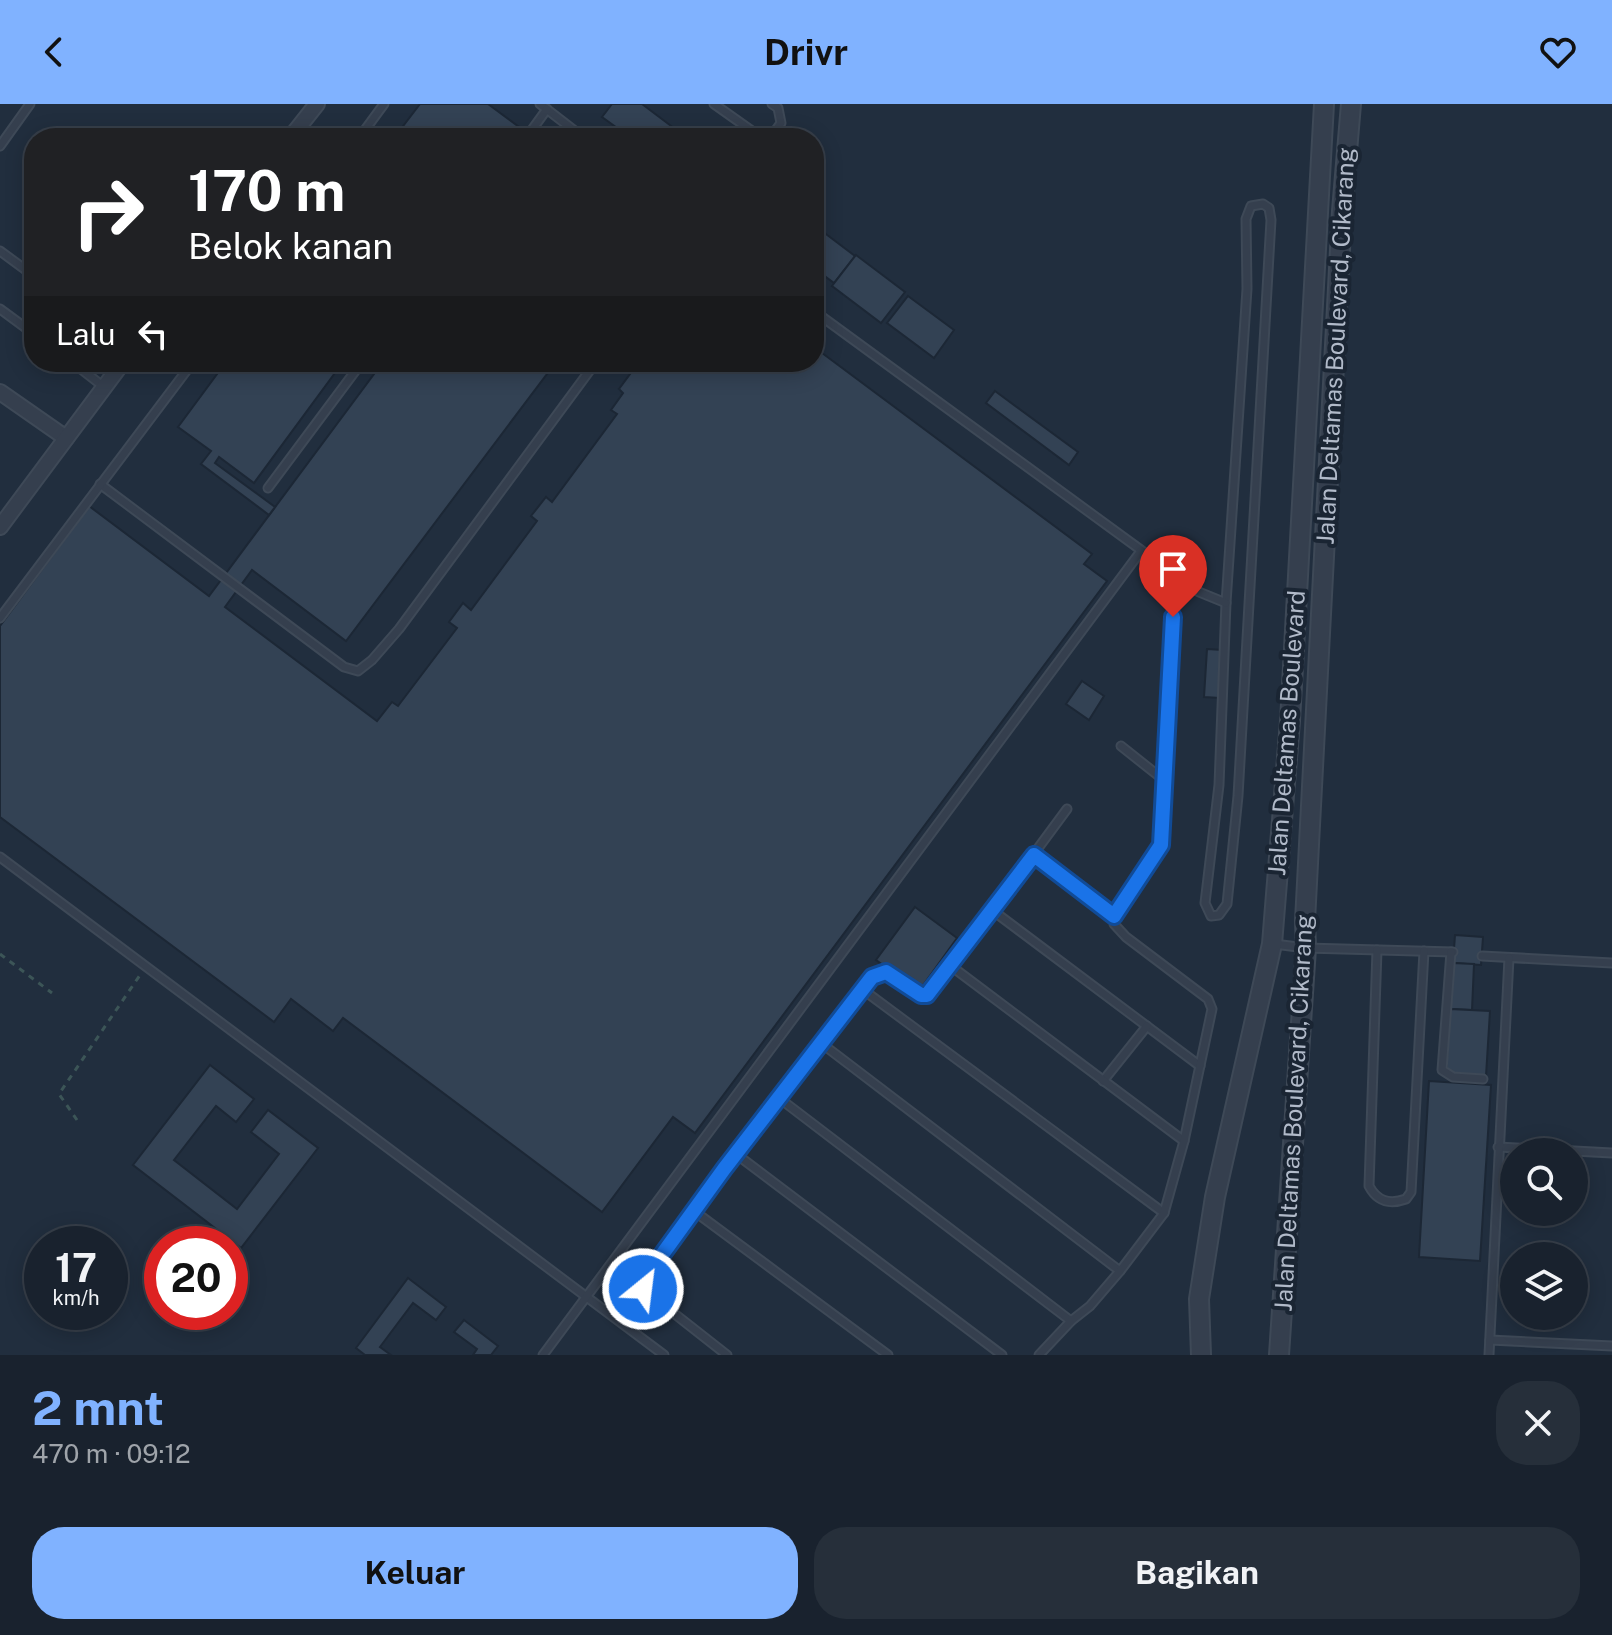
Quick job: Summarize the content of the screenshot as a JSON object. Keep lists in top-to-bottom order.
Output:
{
  "streets": {
    "street": ["Jalan Deltamas Boulevard, Cikarang", "Jalan Deltamas Boulevard"]
  },
  "page": {
    "header": "Drivr",
    "turn": ["170 m", "Belok kanan"],
    "then": "Lalu",
    "speed": "17 km/h",
    "limit": "20",
    "heading": ["2 mnt", "470 m · 09:12"],
    "buttons": ["Keluar", "Bagikan"]
  }
}
